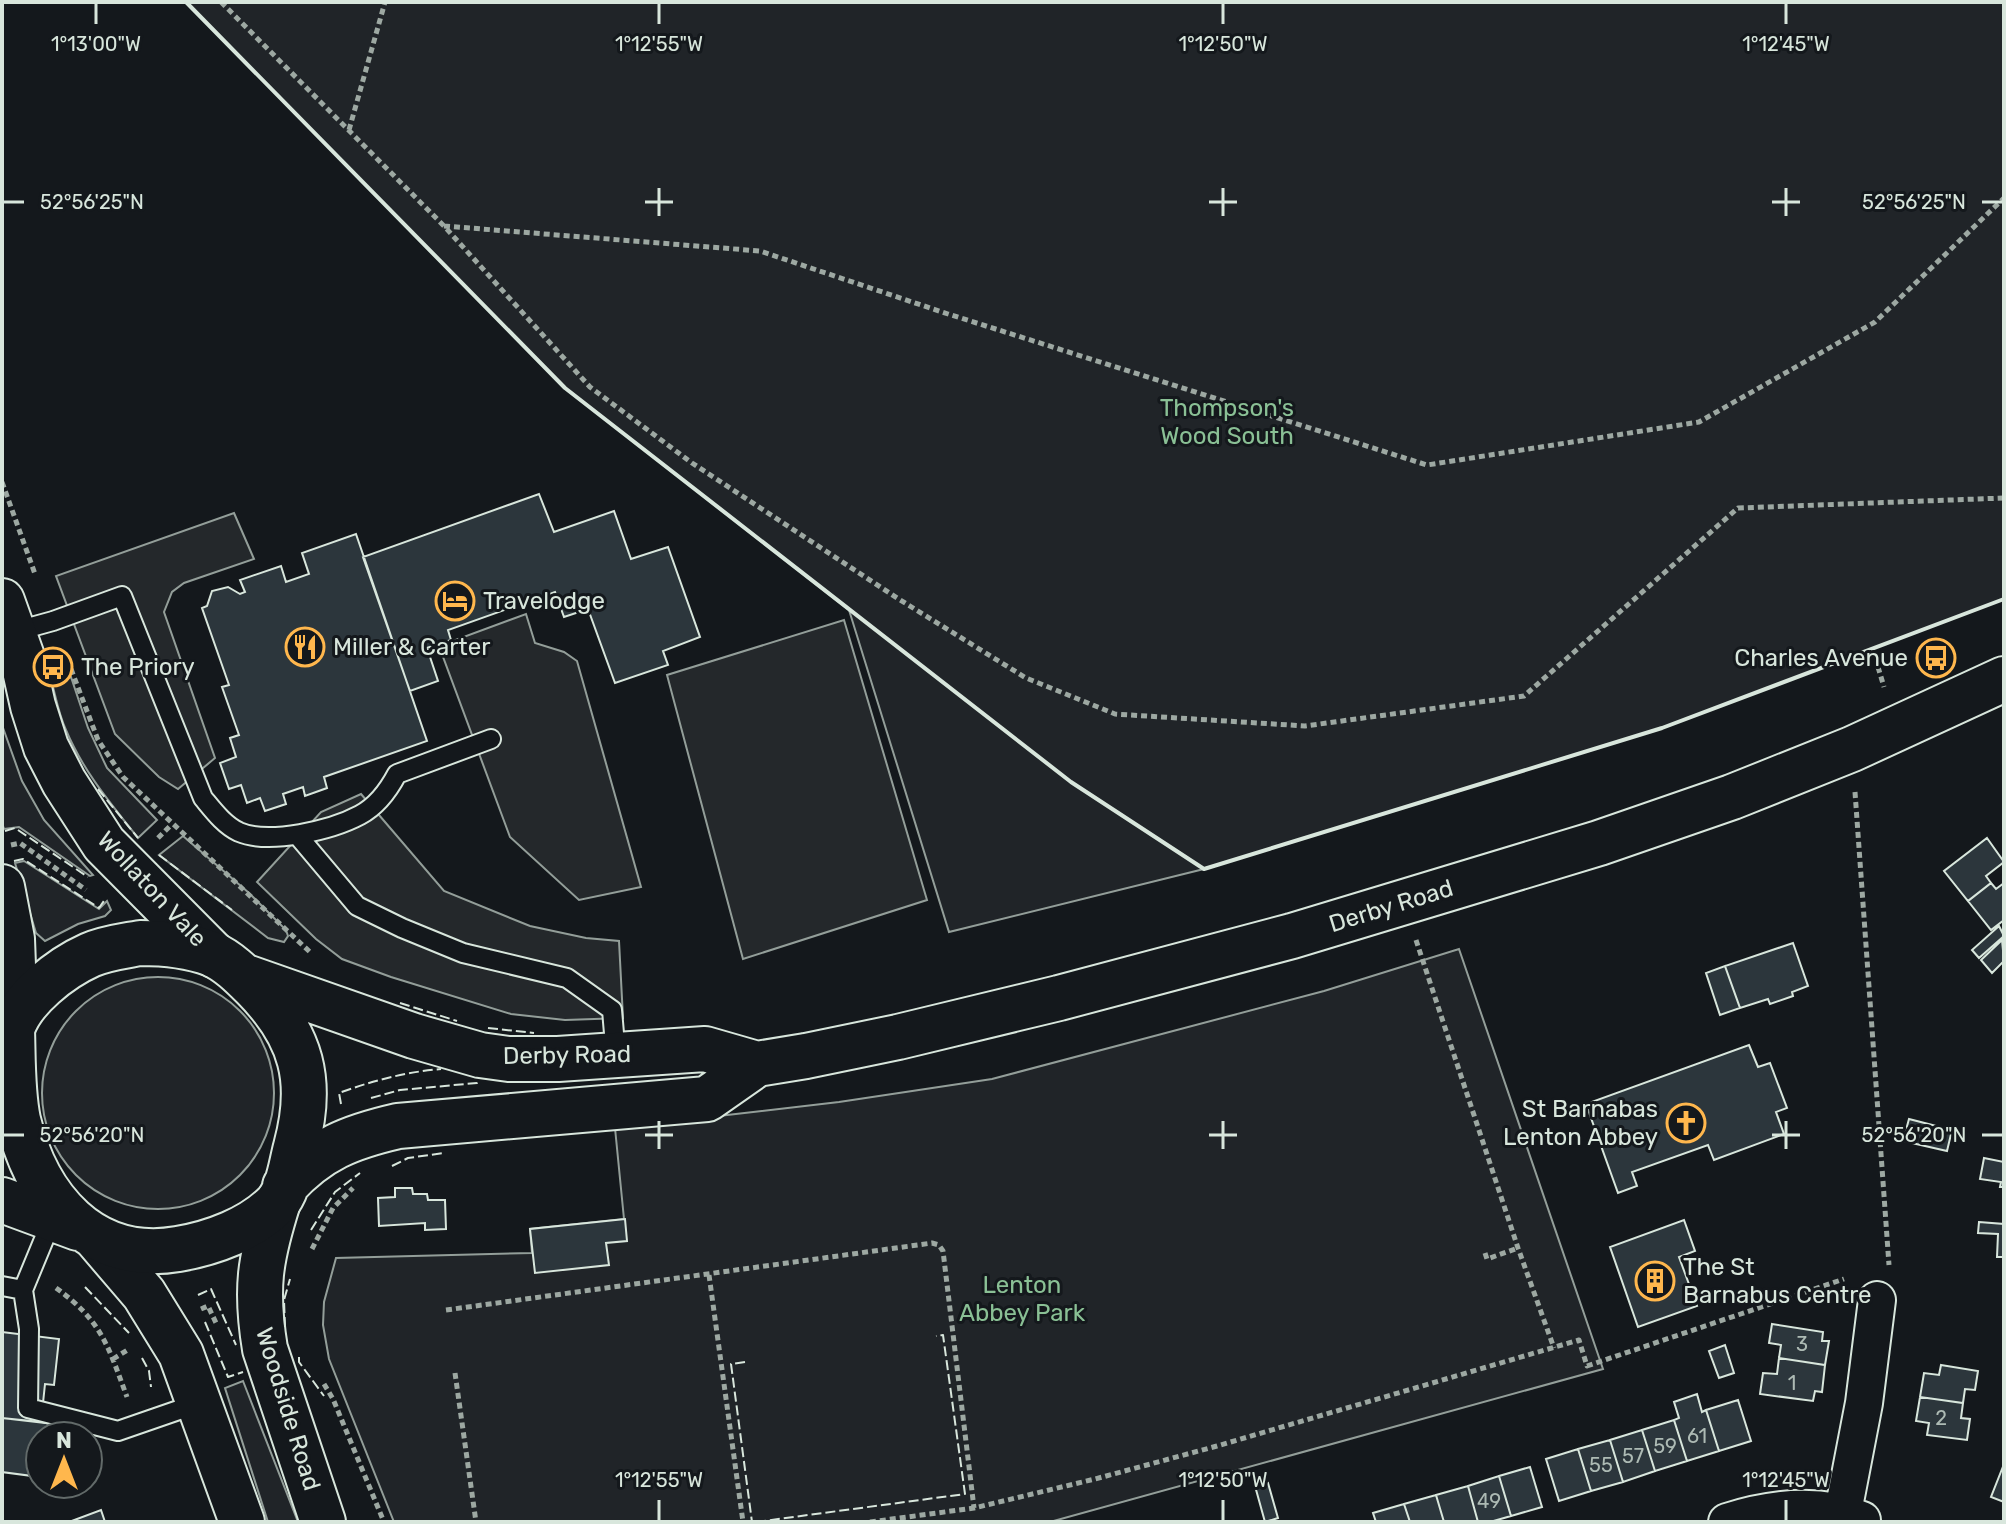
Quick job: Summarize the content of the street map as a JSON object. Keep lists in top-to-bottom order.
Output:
{
  "streets": {
    "main road": ["Wollaton Vale", "Derby Road", "Woodside Road"]
  },
  "crossings": [
    ["Wollaton Vale", "Derby Road"],
    ["Wollaton Vale", "Woodside Road"],
    ["Derby Road", "Woodside Road"]
  ],
  "parks": ["Thompson's Wood South", "Lenton Abbey Park"],
  "places": {
    "hotel": ["Travelodge"],
    "restaurant": ["Miller & Carter"],
    "bus stop": ["Charles Avenue", "The Priory"],
    "church": ["St Barnabas Lenton Abbey"],
    "building": ["The St Barnabus Centre"]
  },
  "house_numbers": [
    "3",
    "1",
    "2",
    "61",
    "59",
    "57",
    "55",
    "49"
  ],
  "north": "top",
  "coordinates": [
    "1°13'00\"W",
    "1°12'55\"W",
    "1°12'50\"W",
    "1°12'45\"W",
    "52°56'25\"N",
    "52°56'20\"N"
  ]
}
